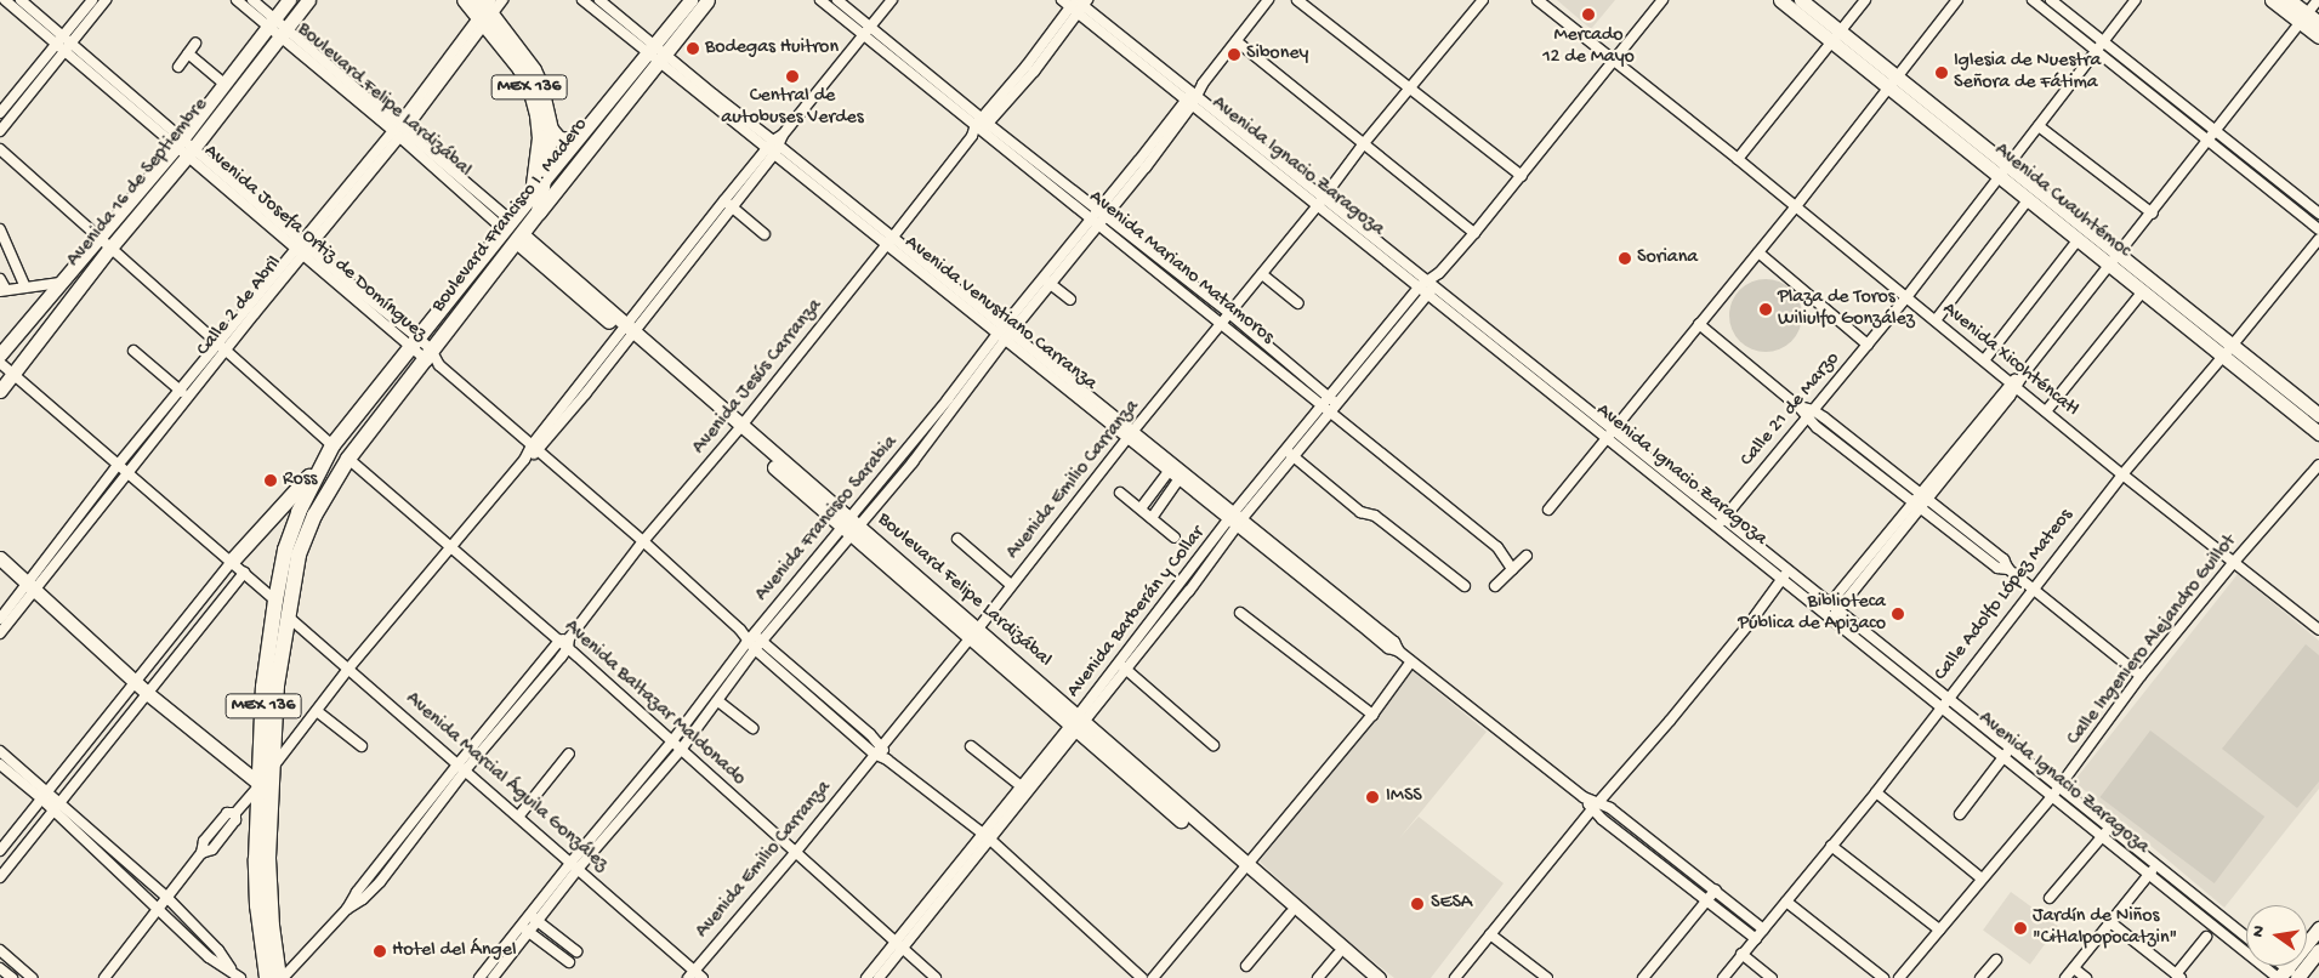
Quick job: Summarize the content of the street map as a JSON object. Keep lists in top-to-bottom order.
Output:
{
  "streets": {
    "main road": [
      "MEX 136",
      "Boulevard Felipe Lardizábal",
      "Avenida 16 de Septiembre",
      "Avenida Cuauhtémoc",
      "Boulevard Francisco I. Madero"
    ],
    "street": [
      "Avenida Ignacio Zaragoza",
      "Avenida Josefa Ortiz de Domínguez",
      "Avenida Mariano Matamoros",
      "Calle 2 de Abril",
      "Avenida Venustiano Carranza",
      "Avenida Xicohténcatl",
      "Avenida Jesús Carranza",
      "Calle 21 de Marzo",
      "Avenida Emilio Carranza",
      "Avenida Francisco Sarabia",
      "Calle Adolfo López Mateos",
      "Avenida Barberán y Collar",
      "Calle Ingeniero Alejandro Guillot",
      "Avenida Baltazar Maldonado",
      "Avenida Marcial Águila González"
    ]
  },
  "crossings": [
    ["MEX 136", "Boulevard Francisco I. Madero"],
    ["MEX 136", "Calle 2 de Abril"],
    ["MEX 136", "Avenida Jesús Carranza"],
    ["MEX 136", "Avenida Baltazar Maldonado"],
    ["MEX 136", "Avenida Marcial Águila González"],
    ["Boulevard Felipe Lardizábal", "Avenida 16 de Septiembre"],
    ["Boulevard Felipe Lardizábal", "Boulevard Francisco I. Madero"],
    ["Boulevard Felipe Lardizábal", "Calle 2 de Abril"],
    ["Boulevard Felipe Lardizábal", "Avenida Jesús Carranza"],
    ["Boulevard Felipe Lardizábal", "Avenida Emilio Carranza"],
    ["Boulevard Felipe Lardizábal", "Avenida Francisco Sarabia"],
    ["Boulevard Felipe Lardizábal", "Avenida Barberán y Collar"],
    ["Avenida Ignacio Zaragoza", "Avenida Jesús Carranza"],
    ["Avenida Ignacio Zaragoza", "Calle 21 de Marzo"],
    ["Avenida Ignacio Zaragoza", "Avenida Emilio Carranza"],
    ["Avenida Ignacio Zaragoza", "Avenida Francisco Sarabia"],
    ["Avenida Ignacio Zaragoza", "Calle Adolfo López Mateos"],
    ["Avenida Ignacio Zaragoza", "Avenida Barberán y Collar"],
    ["Avenida Ignacio Zaragoza", "Calle Ingeniero Alejandro Guillot"],
    ["Avenida 16 de Septiembre", "Avenida Josefa Ortiz de Domínguez"],
    ["Avenida Cuauhtémoc", "Calle 21 de Marzo"],
    ["Avenida Cuauhtémoc", "Calle Adolfo López Mateos"],
    ["Boulevard Francisco I. Madero", "Avenida Josefa Ortiz de Domínguez"],
    ["Boulevard Francisco I. Madero", "Avenida Venustiano Carranza"],
    ["Boulevard Francisco I. Madero", "Avenida Baltazar Maldonado"],
    ["Avenida Josefa Ortiz de Domínguez", "Calle 2 de Abril"],
    ["Avenida Josefa Ortiz de Domínguez", "Avenida Jesús Carranza"],
    ["Avenida Josefa Ortiz de Domínguez", "Avenida Emilio Carranza"],
    ["Avenida Josefa Ortiz de Domínguez", "Avenida Francisco Sarabia"],
    ["Avenida Josefa Ortiz de Domínguez", "Avenida Barberán y Collar"],
    ["Avenida Mariano Matamoros", "Avenida Jesús Carranza"],
    ["Avenida Mariano Matamoros", "Avenida Emilio Carranza"],
    ["Avenida Mariano Matamoros", "Avenida Francisco Sarabia"],
    ["Avenida Mariano Matamoros", "Avenida Barberán y Collar"],
    ["Avenida Venustiano Carranza", "Avenida Jesús Carranza"],
    ["Avenida Venustiano Carranza", "Avenida Emilio Carranza"],
    ["Avenida Venustiano Carranza", "Avenida Francisco Sarabia"],
    ["Avenida Venustiano Carranza", "Calle Adolfo López Mateos"],
    ["Avenida Venustiano Carranza", "Avenida Barberán y Collar"],
    ["Avenida Xicohténcatl", "Calle 21 de Marzo"],
    ["Avenida Xicohténcatl", "Calle Adolfo López Mateos"],
    ["Avenida Xicohténcatl", "Avenida Barberán y Collar"],
    ["Avenida Xicohténcatl", "Calle Ingeniero Alejandro Guillot"],
    ["Avenida Jesús Carranza", "Avenida Baltazar Maldonado"],
    ["Avenida Jesús Carranza", "Avenida Marcial Águila González"],
    ["Avenida Emilio Carranza", "Avenida Baltazar Maldonado"],
    ["Avenida Emilio Carranza", "Avenida Marcial Águila González"],
    ["Avenida Francisco Sarabia", "Avenida Baltazar Maldonado"],
    ["Avenida Francisco Sarabia", "Avenida Marcial Águila González"],
    ["Avenida Barberán y Collar", "Avenida Baltazar Maldonado"]
  ],
  "places": [
    "Mercado 12 de Mayo",
    "Bodegas Huitron",
    "Siboney",
    "Iglesia de Nuestra Señora de Fátima",
    "Central de autobuses Verdes",
    "Soriana",
    "Plaza de Toros Wiliulfo González",
    "Ross",
    "Biblioteca Pública de Apizaco",
    "IMSS",
    "SESA",
    "Jardín de Niños \"Citlalpopocatzin\"",
    "Hotel del Ángel"
  ],
  "north": "left"
}
